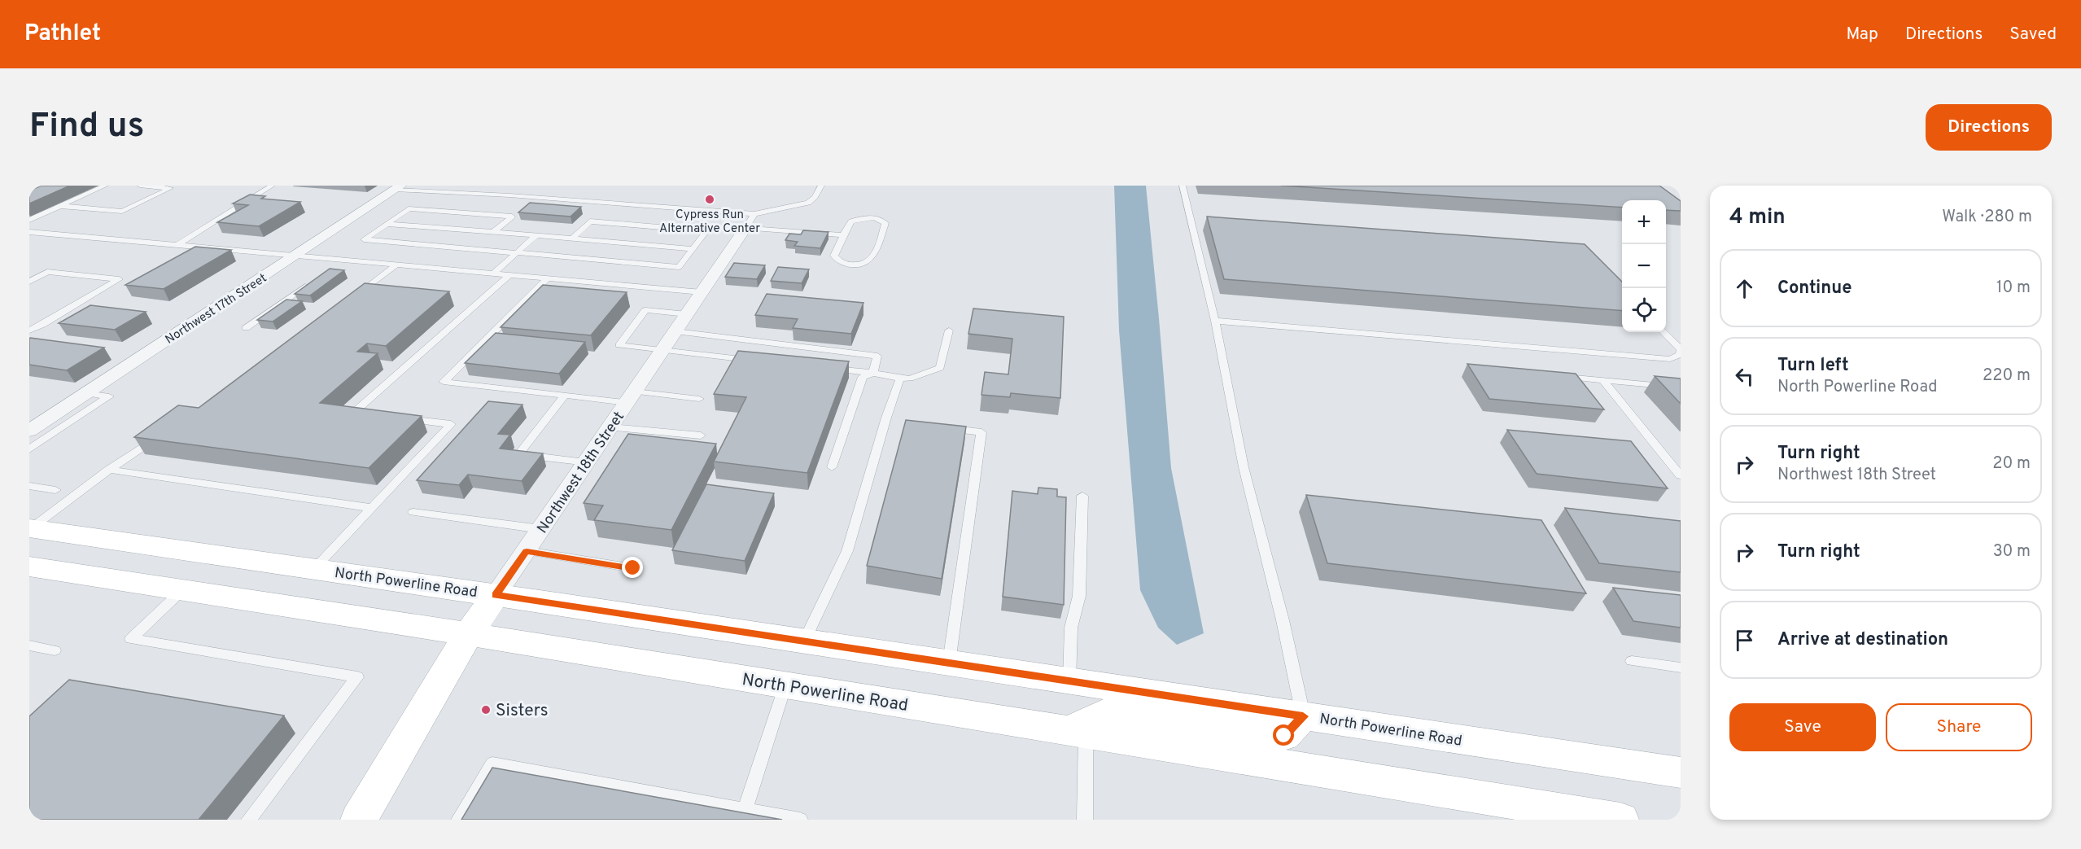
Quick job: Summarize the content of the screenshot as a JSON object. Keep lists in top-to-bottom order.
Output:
{
  "streets": {
    "main road": ["Northwest 18th Street", "North Powerline Road"],
    "street": ["Northwest 17th Street"]
  },
  "crossings": [
    ["Northwest 18th Street", "North Powerline Road"]
  ],
  "places": ["Cypress Run Alternative Center", "Sisters"],
  "page": {
    "header": "Pathlet",
    "nav": ["Map", "Directions", "Saved"],
    "buttons": [
      "Directions",
      ["Save", "Share"]
    ],
    "title": "Find us",
    "heading": ["4 min", "Walk · 280 m"],
    "map_buttons": ["+", "−"],
    "list": [
      ["Continue", "10 m"],
      ["Turn left", "North Powerline Road", "220 m"],
      ["Turn right", "Northwest 18th Street", "20 m"],
      ["Turn right", "30 m"],
      "Arrive at destination"
    ]
  }
}
